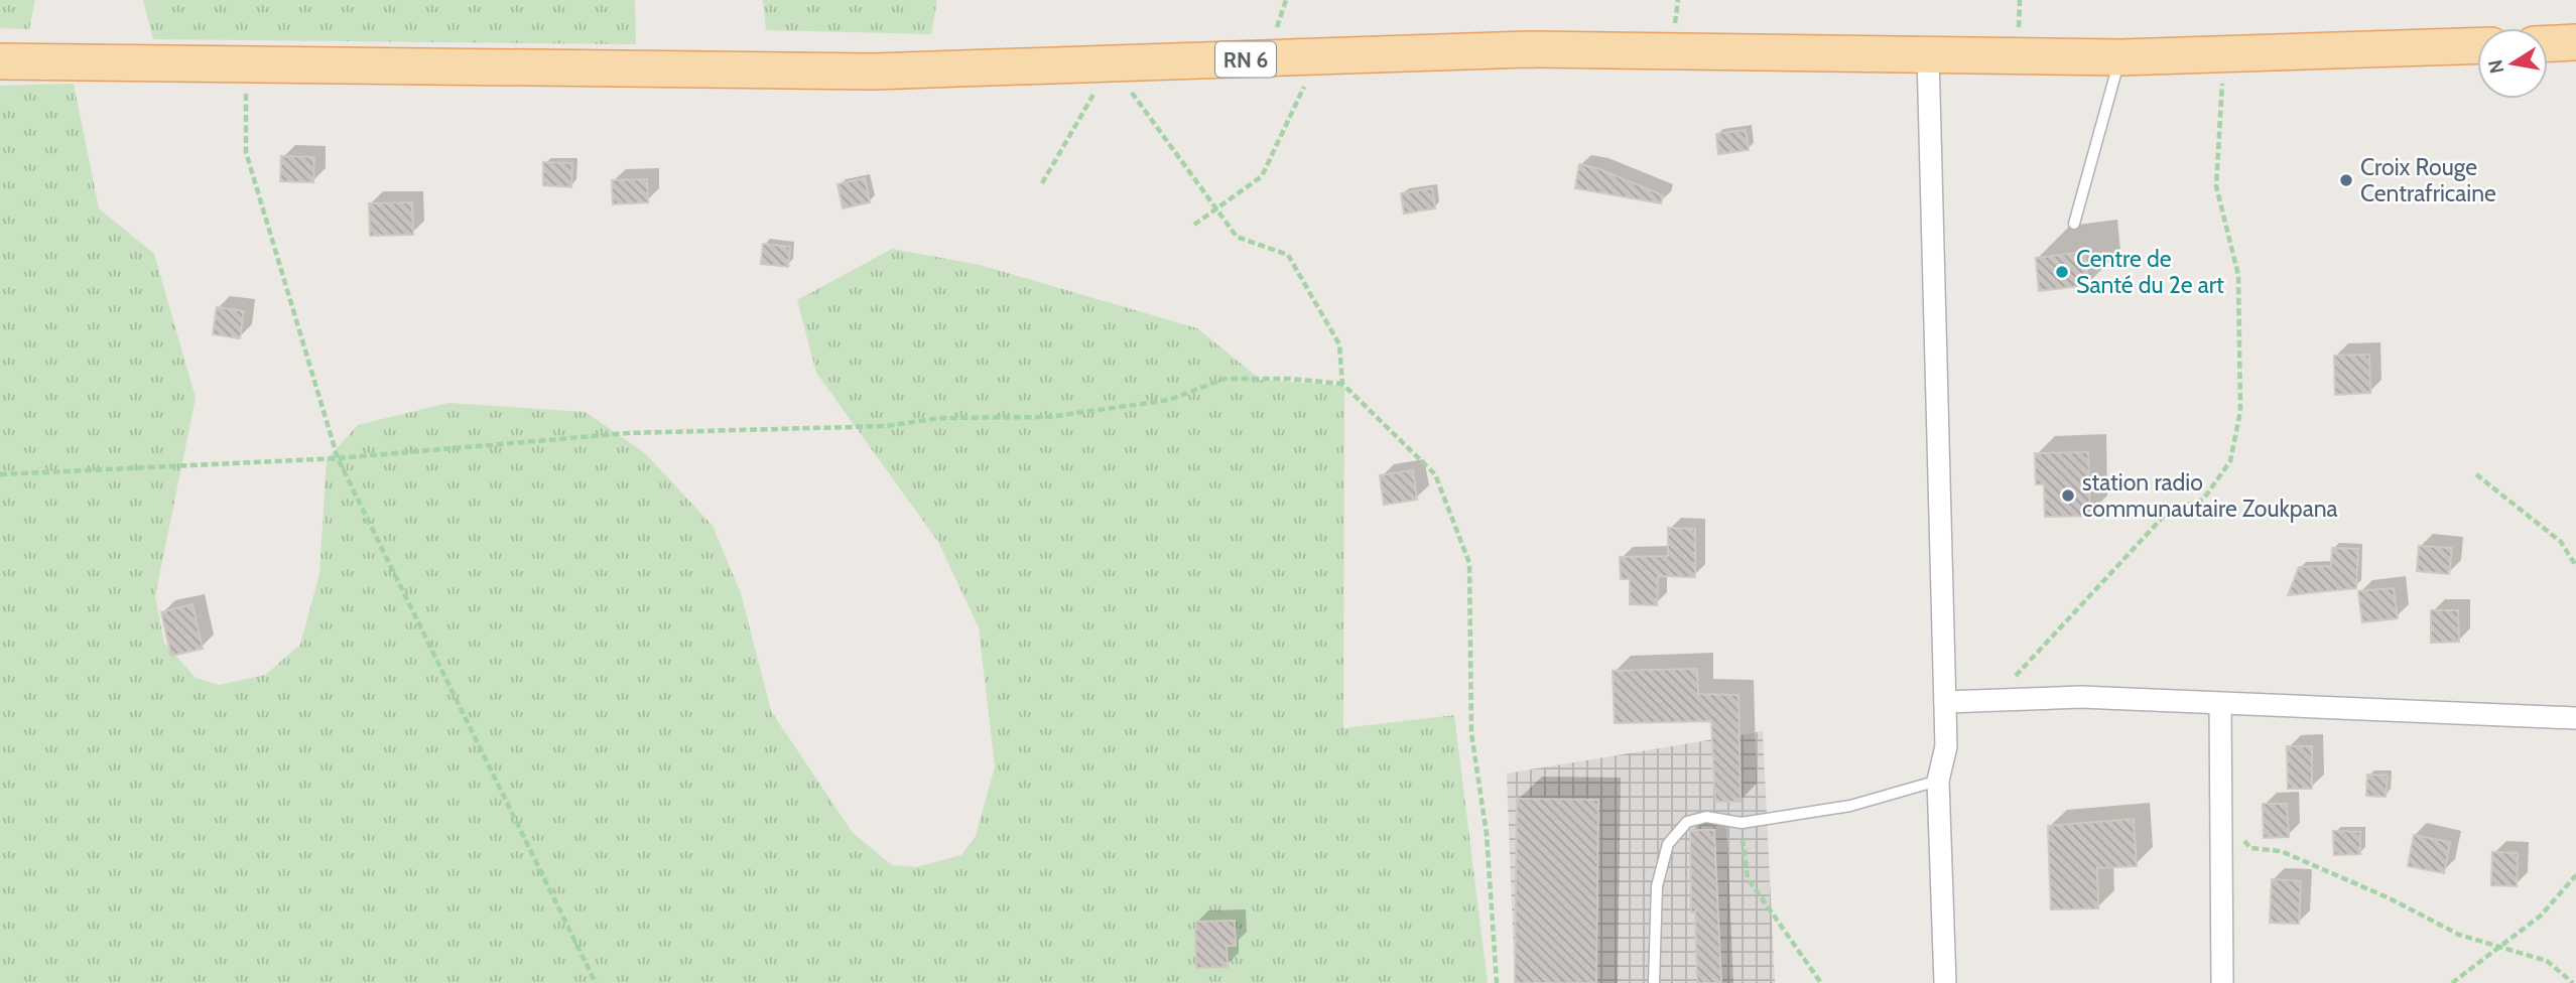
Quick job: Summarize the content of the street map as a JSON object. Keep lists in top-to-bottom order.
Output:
{
  "streets": {
    "main road": ["RN 6"]
  },
  "places": ["Croix Rouge Centrafricaine", "Centre de Santé du 2e art", "station radio communautaire Zoukpana"],
  "north": "left"
}
